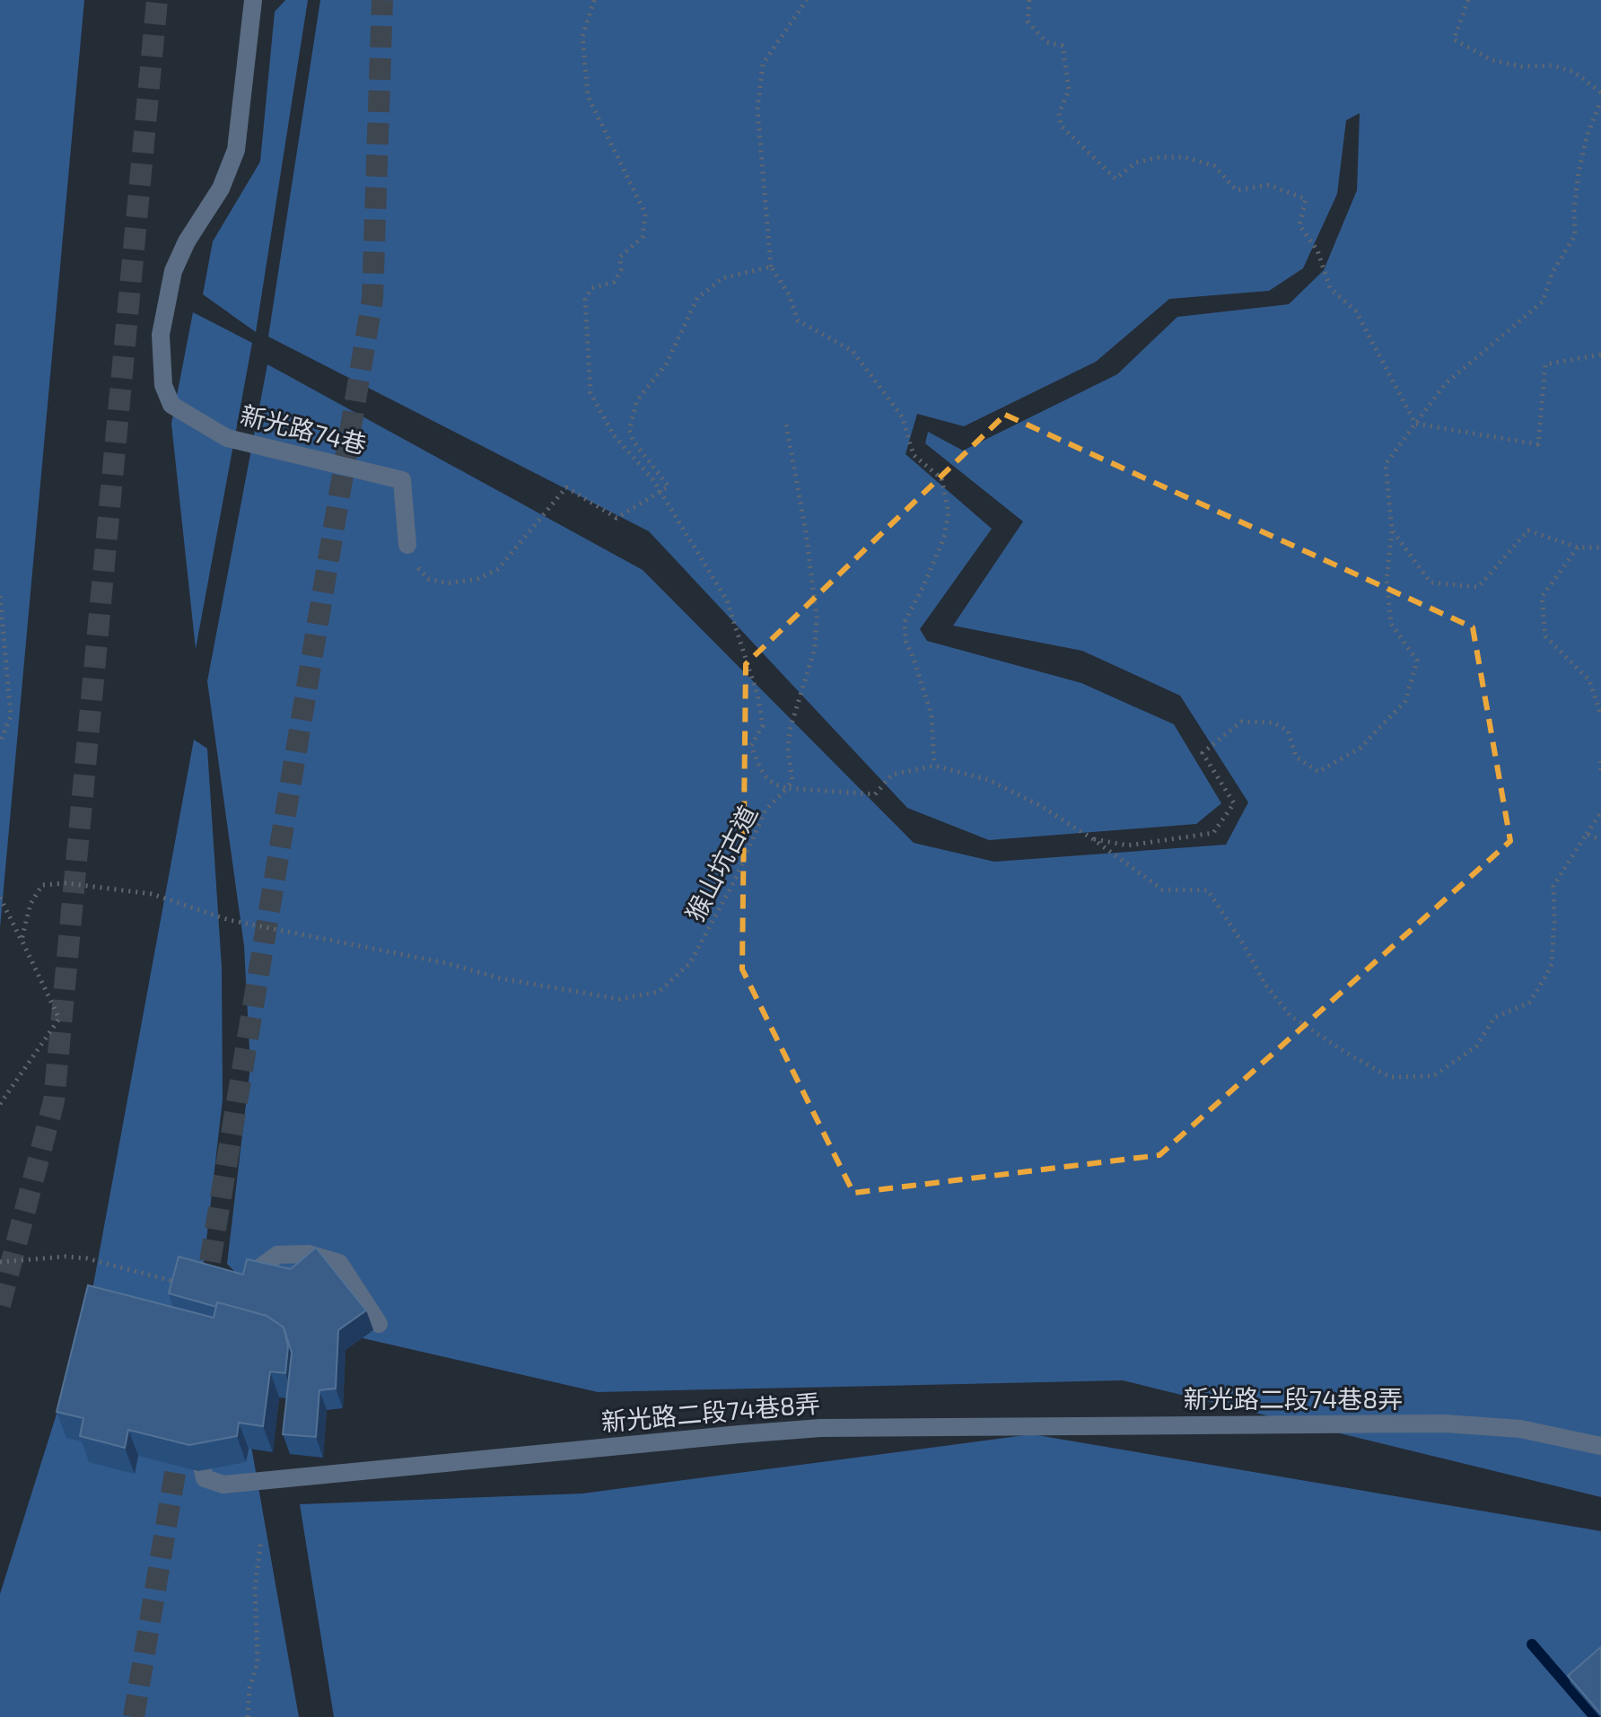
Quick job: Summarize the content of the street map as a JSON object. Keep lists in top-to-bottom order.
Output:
{
  "streets": {
    "street": ["新光路74巷", "新光路二段74巷8弄"],
    "path": ["猴山坑古道"]
  }
}
